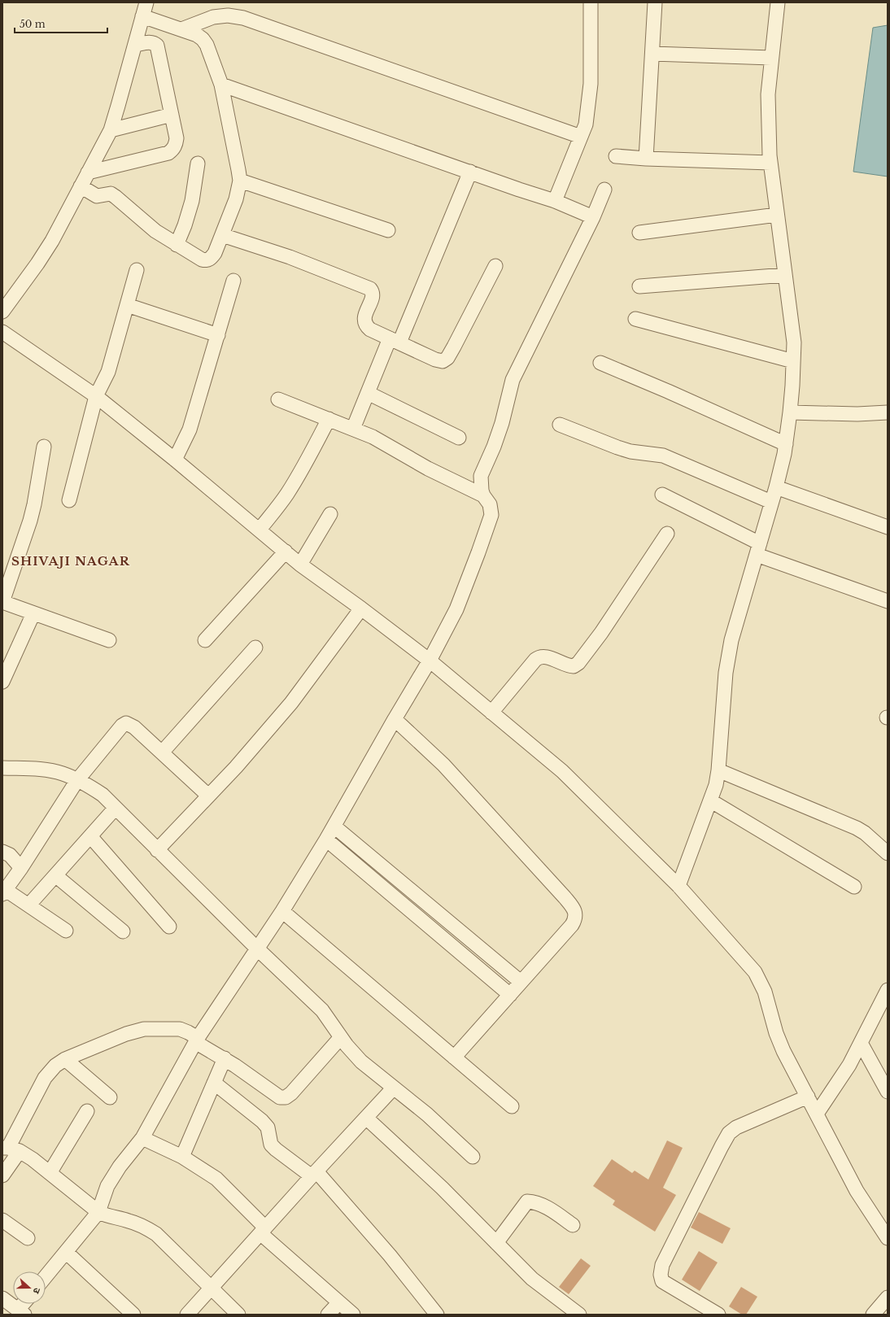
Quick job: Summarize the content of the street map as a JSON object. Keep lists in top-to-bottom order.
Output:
{
  "districts": ["SHIVAJI NAGAR"],
  "scale_bar": "50 m",
  "north": "right"
}
